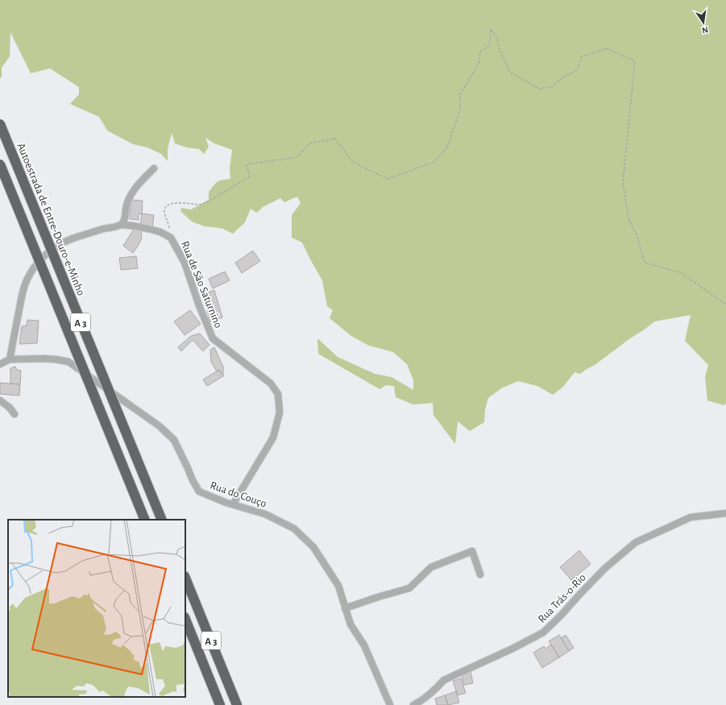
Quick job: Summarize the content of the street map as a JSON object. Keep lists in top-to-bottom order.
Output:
{
  "streets": {
    "highway": ["Autoestrada de Entre-Douro-e-Minho", "A 3"],
    "street": ["Rua de São Saturnino", "Rua do Couço", "Rua Trás-o-Rio"]
  },
  "crossings": [
    ["Rua de São Saturnino", "Rua do Couço"]
  ],
  "north": "bottom"
}
